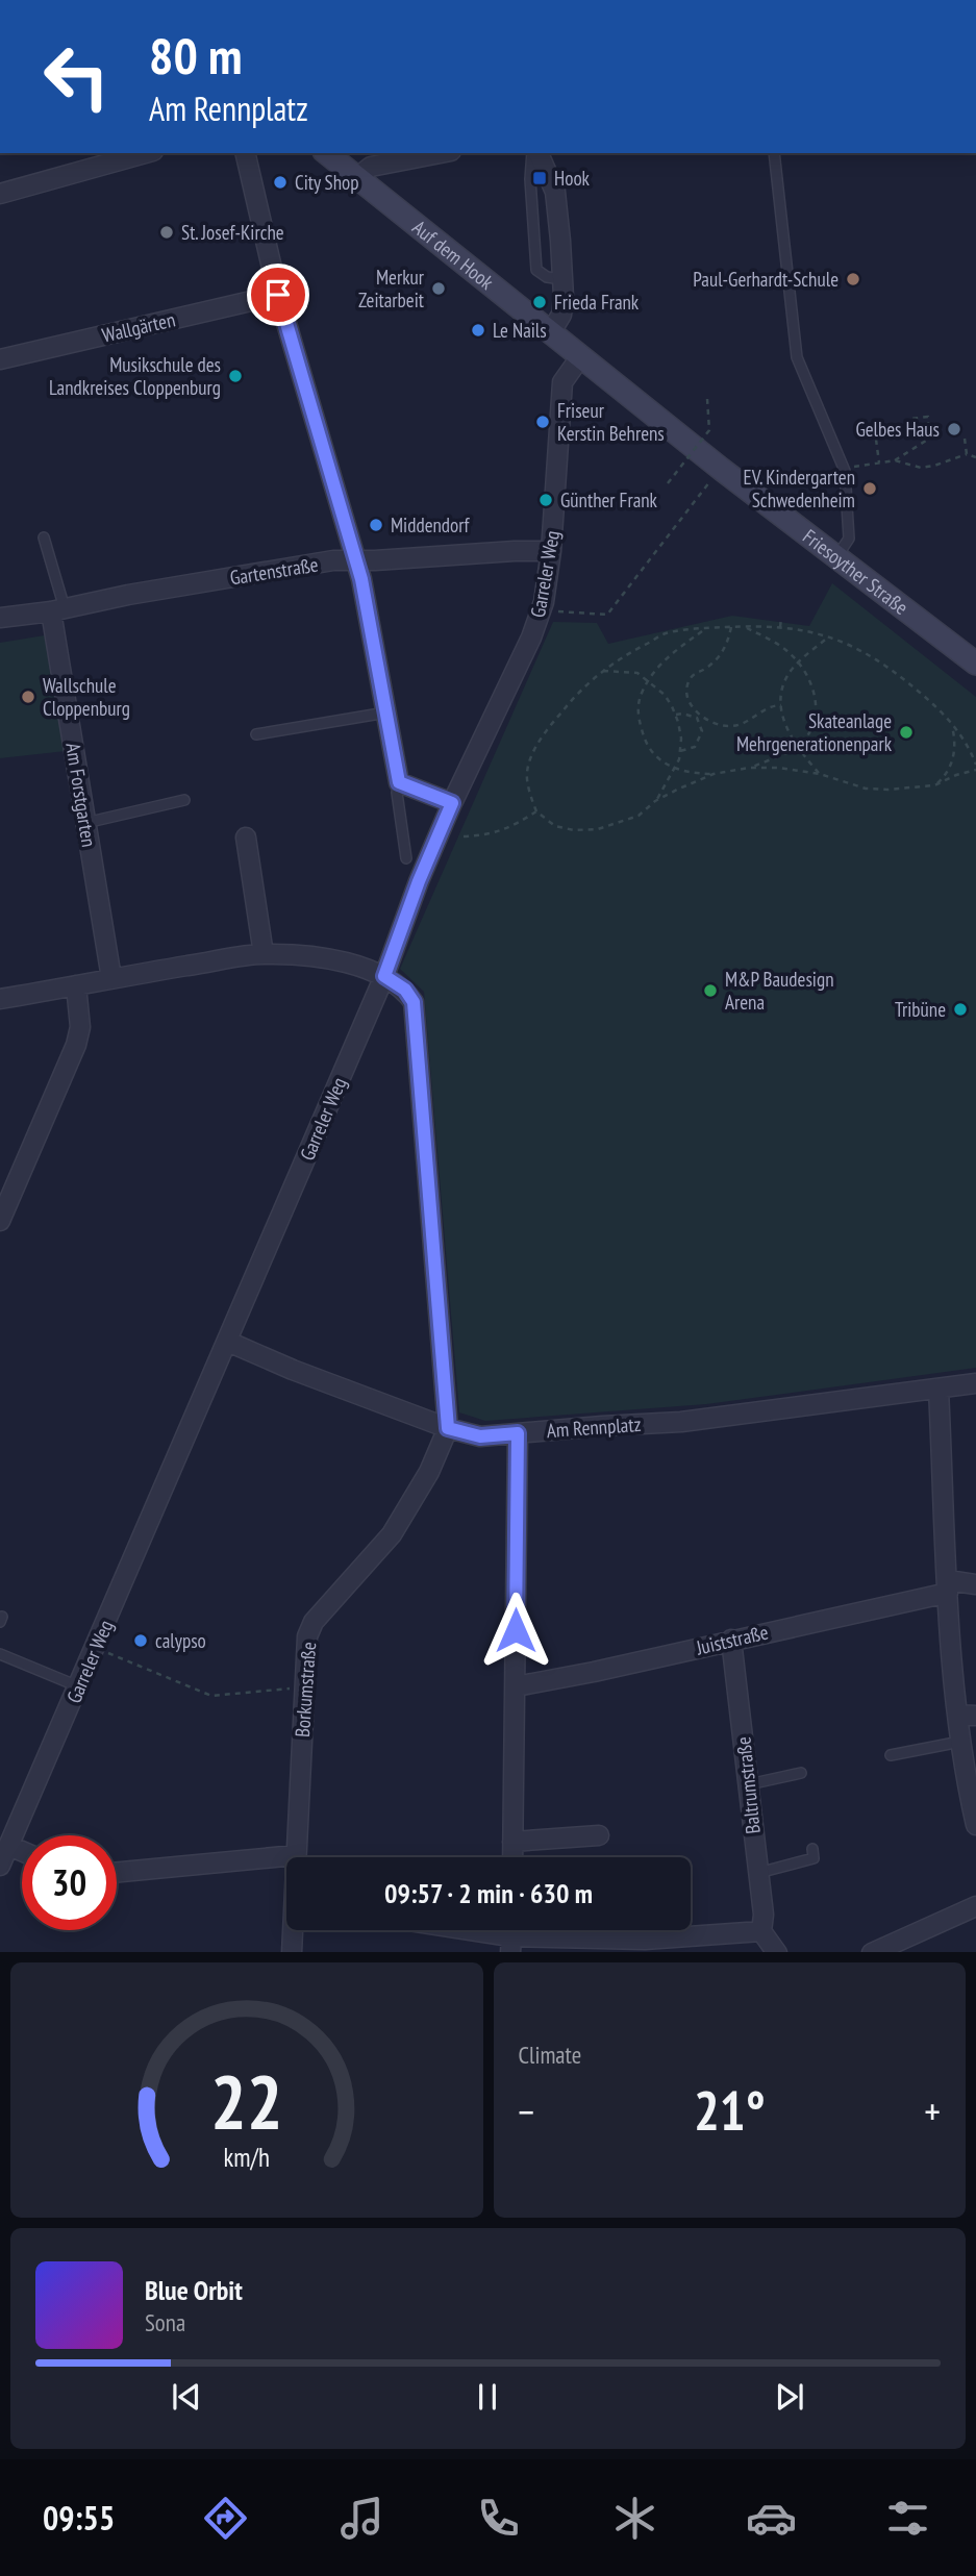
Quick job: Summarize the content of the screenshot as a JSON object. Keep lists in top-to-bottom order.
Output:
{
  "streets": {
    "street": [
      "Auf dem Hook",
      "Wallgärten",
      "Gartenstraße",
      "Friesoyther Straße",
      "Garreler Weg",
      "Am Forstgarten",
      "Am Rennplatz",
      "Juiststraße",
      "Borkumstraße",
      "Baltrumstraße"
    ]
  },
  "crossings": [
    ["Auf dem Hook", "Friesoyther Straße"],
    ["Auf dem Hook", "Garreler Weg"],
    ["Gartenstraße", "Garreler Weg"],
    ["Gartenstraße", "Am Forstgarten"],
    ["Friesoyther Straße", "Garreler Weg"],
    ["Garreler Weg", "Am Rennplatz"],
    ["Am Rennplatz", "Borkumstraße"],
    ["Juiststraße", "Baltrumstraße"]
  ],
  "places": {
    "transit": ["Hook"],
    "other": [
      "City Shop",
      "St. Josef-Kirche",
      "Paul-Gerhardt-Schule",
      "Merkur Zeitarbeit",
      "Frieda Frank",
      "Le Nails",
      "Musikschule des Landkreises Cloppenburg",
      "Friseur Kerstin Behrens",
      "Gelbes Haus",
      "EV. Kindergarten Schwedenheim",
      "Günther Frank",
      "Middendorf",
      "Wallschule Cloppenburg",
      "Skateanlage Mehrgenerationenpark",
      "M&P Baudesign Arena",
      "Tribüne",
      "calypso"
    ]
  },
  "page": {
    "turn": ["80 m", "Am Rennplatz"],
    "limit": "30",
    "trip": "09:57 · 2 min · 630 m",
    "tile": "Climate",
    "heat": ["−", "21°", "+"],
    "song": ["Blue Orbit", "Sona"],
    "tabs": "09:55",
    "gauge": ["22", "km/h"]
  }
}
